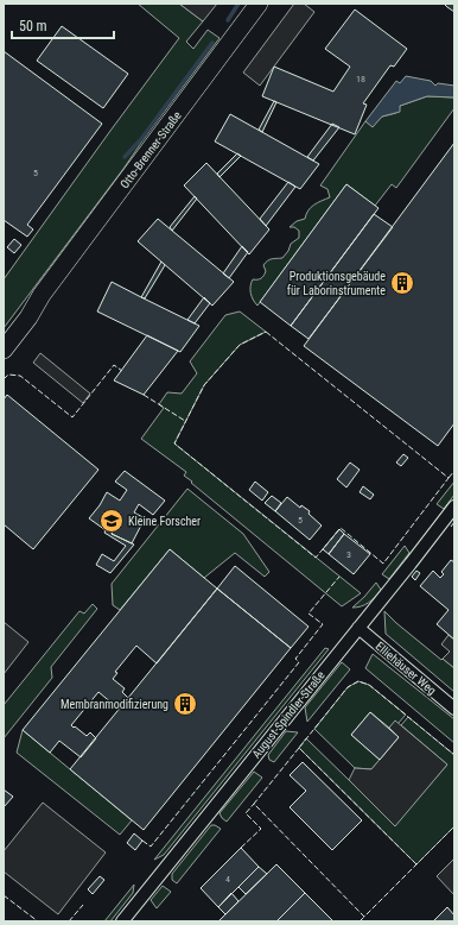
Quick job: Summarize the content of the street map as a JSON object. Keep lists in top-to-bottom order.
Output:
{
  "streets": {
    "main road": ["Otto-Brenner-Straße"],
    "street": ["Elliehäuser Weg", "August-Spindler-Straße"]
  },
  "crossings": [
    ["Elliehäuser Weg", "August-Spindler-Straße"]
  ],
  "places": {
    "building": ["Produktionsgebäude für Laborinstrumente", "Membranmodifizierung"],
    "school or university": ["Kleine Forscher"]
  },
  "house_numbers": [
    "18",
    "5",
    "5",
    "3",
    "4"
  ],
  "scale_bar": "50 m"
}
